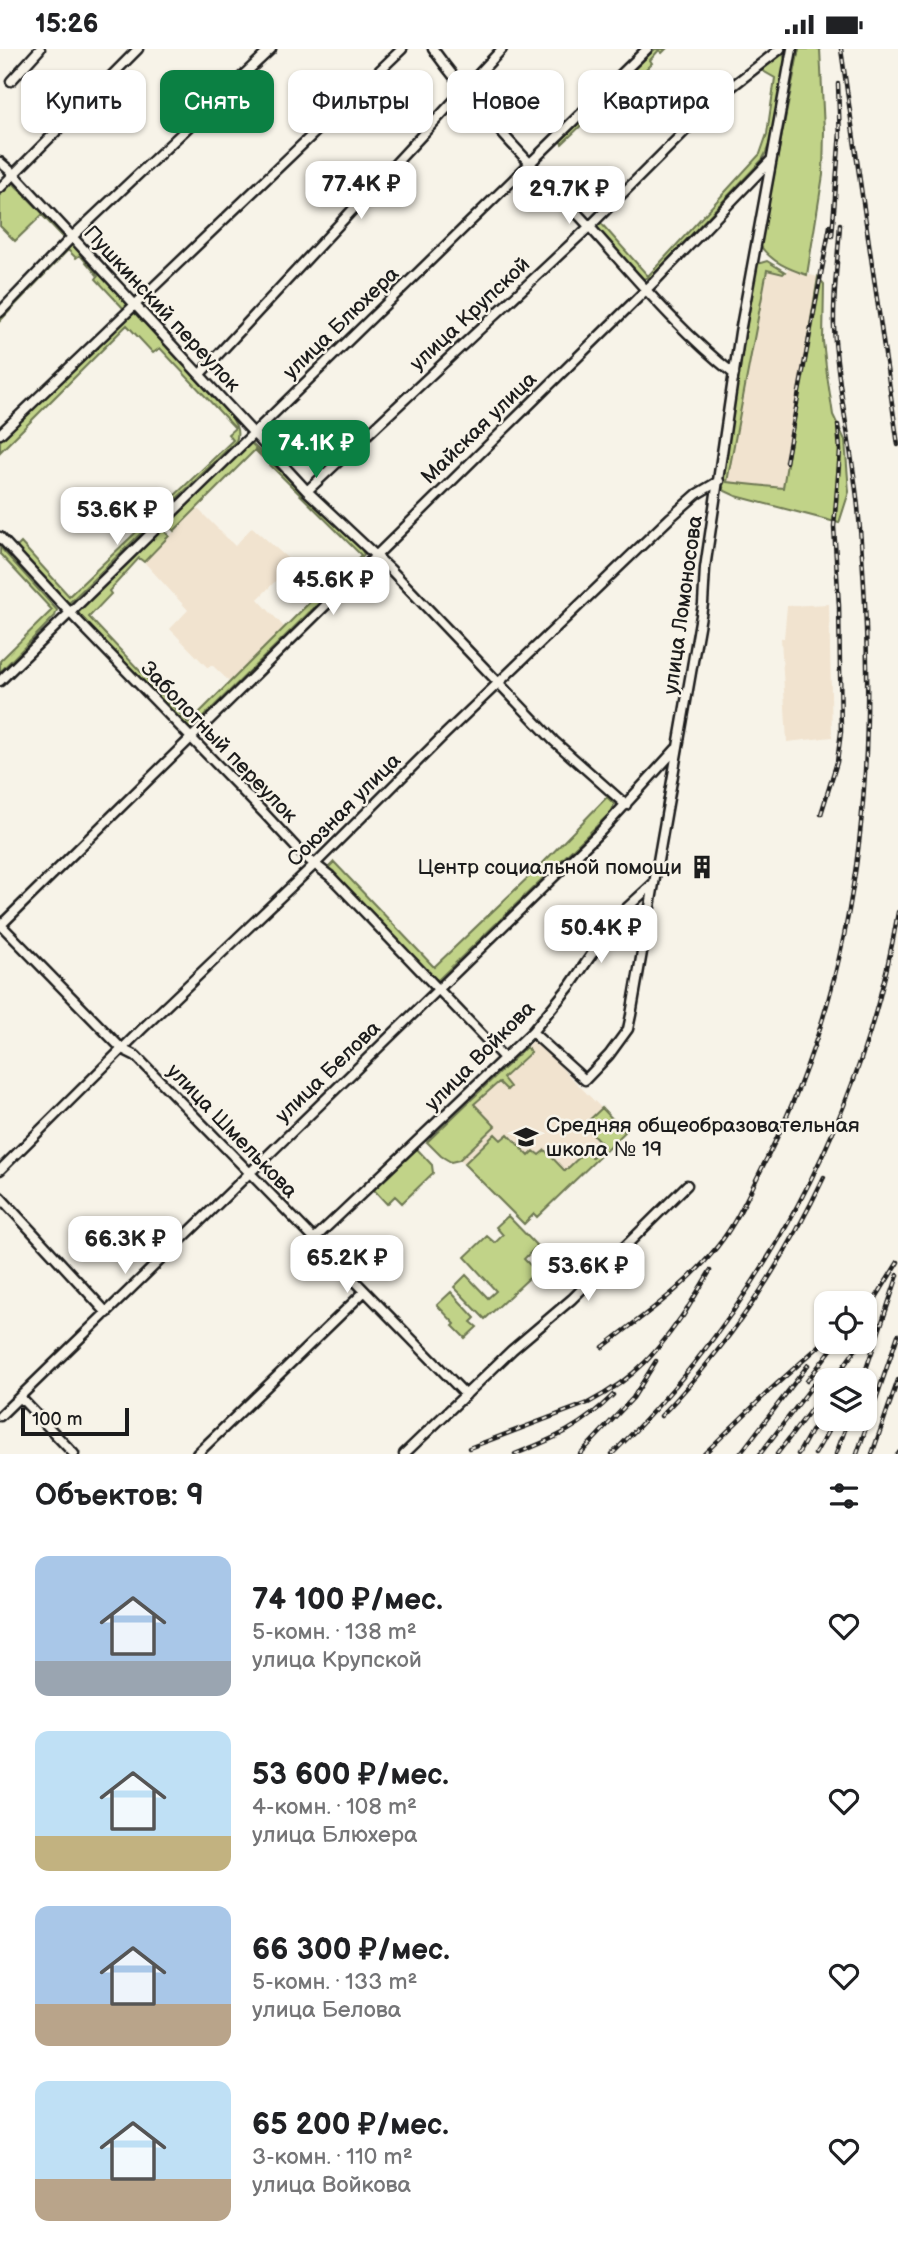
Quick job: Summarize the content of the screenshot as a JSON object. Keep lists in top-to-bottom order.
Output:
{
  "streets": {
    "street": [
      "Пушкинский переулок",
      "улица Крупской",
      "улица Блюхера",
      "Майская улица",
      "улица Ломоносова",
      "Заболотный переулок",
      "Союзная улица",
      "улица Войкова",
      "улица Белова",
      "улица Шмелькова"
    ]
  },
  "crossings": [
    ["Пушкинский переулок", "улица Крупской"],
    ["Пушкинский переулок", "улица Блюхера"],
    ["Пушкинский переулок", "Майская улица"],
    ["Пушкинский переулок", "Союзная улица"],
    ["Пушкинский переулок", "улица Белова"],
    ["улица Блюхера", "Заболотный переулок"],
    ["Майская улица", "улица Ломоносова"],
    ["Майская улица", "Заболотный переулок"],
    ["Майская улица", "улица Шмелькова"],
    ["улица Ломоносова", "Союзная улица"],
    ["улица Ломоносова", "улица Войкова"],
    ["улица Ломоносова", "улица Белова"],
    ["Заболотный переулок", "Союзная улица"],
    ["Заболотный переулок", "улица Войкова"],
    ["Заболотный переулок", "улица Белова"],
    ["Союзная улица", "улица Шмелькова"],
    ["улица Войкова", "улица Шмелькова"],
    ["улица Белова", "улица Шмелькова"]
  ],
  "places": {
    "building": ["Центр социальной помощи"],
    "school or university": ["Средняя общеобразовательная школа № 19"]
  },
  "scale_bar": "100 m",
  "page": {
    "status": "15:26",
    "chip": [
      "Купить",
      "Снять",
      "Фильтры",
      "Новое",
      "Квартира"
    ],
    "price": [
      "77.4K ₽",
      "29.7K ₽",
      "74.1K ₽",
      "53.6K ₽",
      "45.6K ₽",
      "50.4K ₽",
      "66.3K ₽",
      "65.2K ₽",
      "53.6K ₽"
    ],
    "scale": "100 m",
    "heading": "Объектов: 9",
    "list": [
      {
        "name": "74 100 ₽/мес.",
        "note": "5-комн. · 138 m² · улица Крупской"
      },
      {
        "name": "53 600 ₽/мес.",
        "note": "4-комн. · 108 m² · улица Блюхера"
      },
      {
        "name": "66 300 ₽/мес.",
        "note": "5-комн. · 133 m² · улица Белова"
      },
      {
        "name": "65 200 ₽/мес.",
        "note": "3-комн. · 110 m² · улица Войкова"
      }
    ]
  }
}
